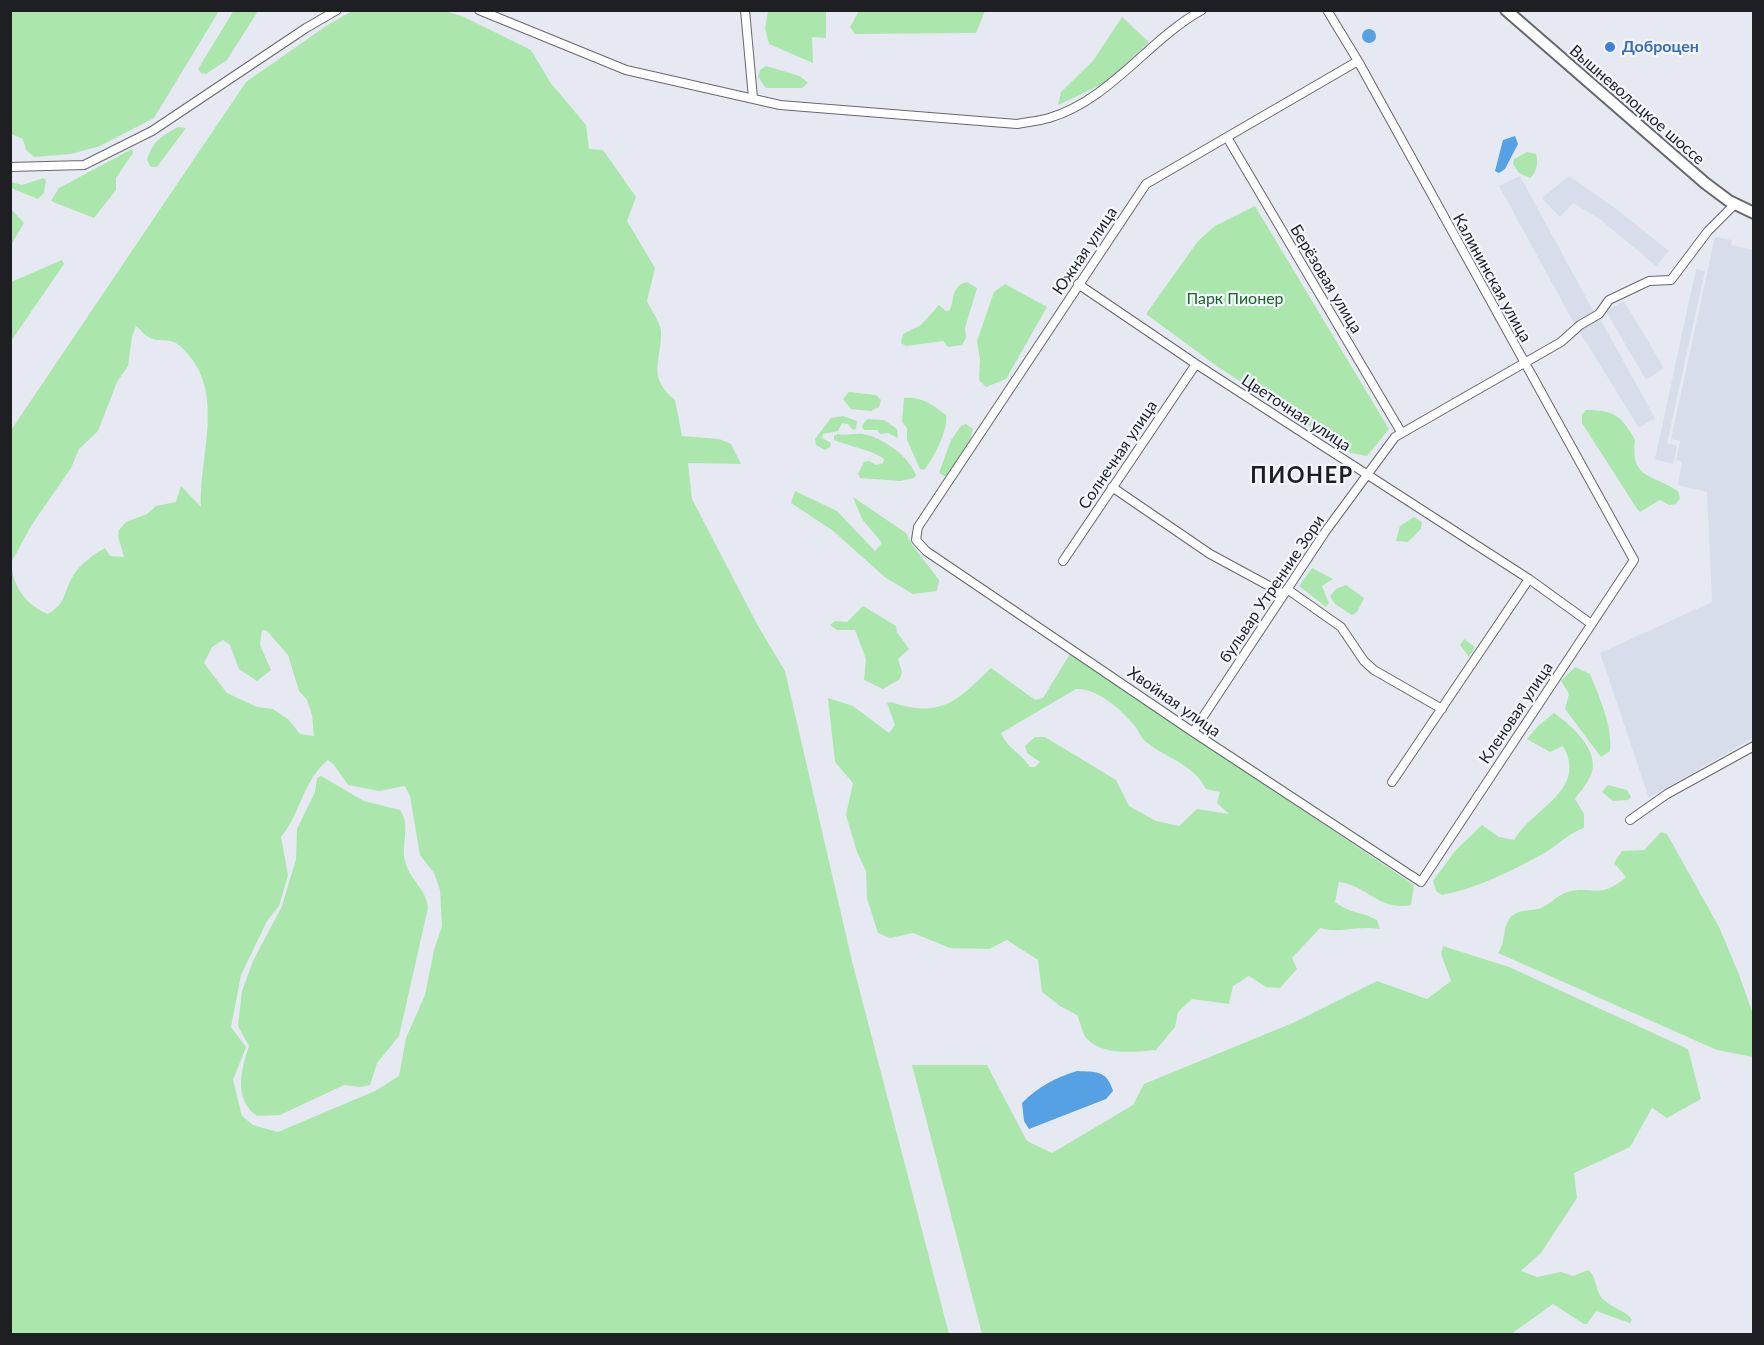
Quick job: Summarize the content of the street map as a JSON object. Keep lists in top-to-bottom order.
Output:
{
  "streets": {
    "main road": ["Вышневолоцкое шоссе"],
    "street": [
      "Южная улица",
      "Калининская улица",
      "Берёзовая улица",
      "Цветочная улица",
      "Солнечная улица",
      "бульвар Утренние Зори",
      "Хвойная улица",
      "Кленовая улица"
    ]
  },
  "crossings": [
    ["Вышневолоцкое шоссе", "бульвар Утренние Зори"],
    ["Южная улица", "Калининская улица"],
    ["Южная улица", "Берёзовая улица"],
    ["Южная улица", "Цветочная улица"],
    ["Южная улица", "Хвойная улица"],
    ["Калининская улица", "бульвар Утренние Зори"],
    ["Калининская улица", "Кленовая улица"],
    ["Берёзовая улица", "бульвар Утренние Зори"],
    ["Цветочная улица", "Солнечная улица"],
    ["Цветочная улица", "бульвар Утренние Зори"],
    ["Цветочная улица", "Кленовая улица"],
    ["бульвар Утренние Зори", "Хвойная улица"],
    ["Хвойная улица", "Кленовая улица"]
  ],
  "districts": ["ПИОНЕР"],
  "parks": ["Парк Пионер"],
  "places": ["Доброцен"]
}
